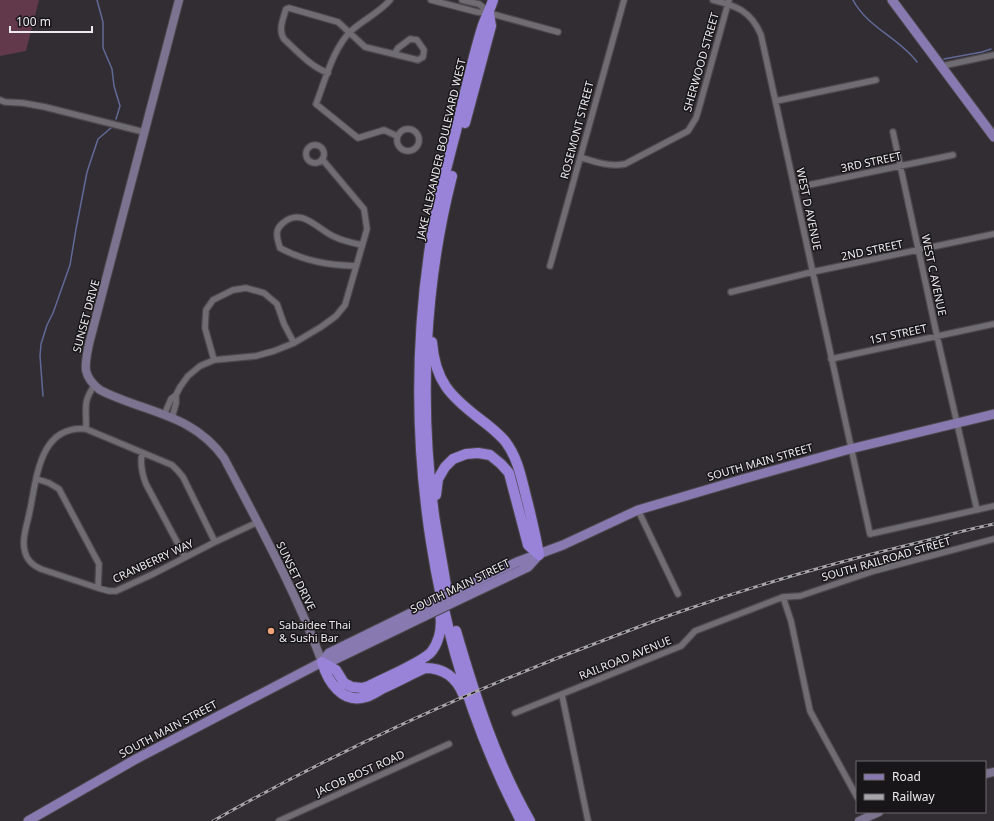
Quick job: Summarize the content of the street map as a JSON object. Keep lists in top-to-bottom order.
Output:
{
  "streets": {
    "highway": ["JAKE ALEXANDER BOULEVARD WEST"],
    "main road": ["SOUTH MAIN STREET"],
    "street": [
      "SHERWOOD STREET",
      "ROSEMONT STREET",
      "3RD STREET",
      "WEST D AVENUE",
      "2ND STREET",
      "WEST C AVENUE",
      "SUNSET DRIVE",
      "1ST STREET",
      "SOUTH RAILROAD STREET",
      "CRANBERRY WAY",
      "RAILROAD AVENUE",
      "JACOB BOST ROAD"
    ]
  },
  "crossings": [
    ["SHERWOOD STREET", "ROSEMONT STREET"],
    ["SHERWOOD STREET", "WEST D AVENUE"],
    ["3RD STREET", "WEST D AVENUE"],
    ["3RD STREET", "WEST C AVENUE"],
    ["WEST D AVENUE", "2ND STREET"],
    ["WEST D AVENUE", "WEST C AVENUE"],
    ["WEST D AVENUE", "1ST STREET"],
    ["WEST D AVENUE", "SOUTH MAIN STREET"],
    ["2ND STREET", "WEST C AVENUE"],
    ["WEST C AVENUE", "1ST STREET"],
    ["WEST C AVENUE", "SOUTH MAIN STREET"],
    ["SUNSET DRIVE", "SOUTH MAIN STREET"],
    ["SUNSET DRIVE", "CRANBERRY WAY"],
    ["SOUTH RAILROAD STREET", "RAILROAD AVENUE"]
  ],
  "places": ["Sabaidee Thai & Sushi Bar"],
  "legend": ["Road", "Railway"],
  "scale_bar": "100 m"
}
